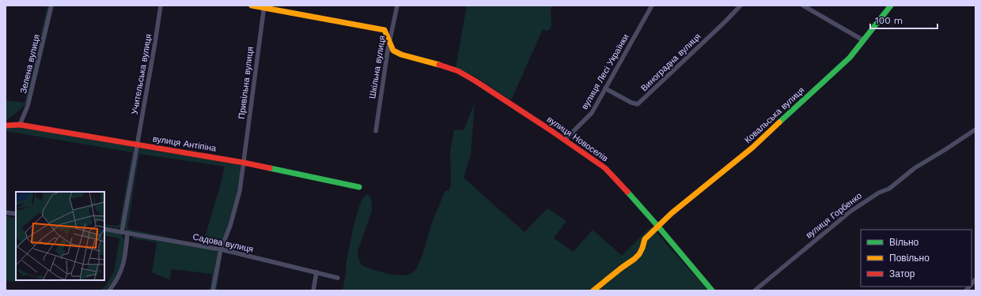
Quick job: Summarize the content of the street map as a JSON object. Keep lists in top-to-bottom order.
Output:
{
  "streets": {
    "street": [
      "Виноградна вулиця",
      "Зелена вулиця",
      "Шкільна вулиця",
      "вулиця Лесі Українки",
      "Учительська вулиця",
      "Привільна вулиця",
      "Ковальська вулиця",
      "вулиця Новоселів",
      "вулиця Антіпіна",
      "вулиця Горбенко",
      "Садова вулиця"
    ]
  },
  "crossings": [
    ["Виноградна вулиця", "вулиця Лесі Українки"],
    ["Зелена вулиця", "вулиця Антіпіна"],
    ["Шкільна вулиця", "вулиця Новоселів"],
    ["вулиця Лесі Українки", "вулиця Новоселів"],
    ["Учительська вулиця", "вулиця Антіпіна"],
    ["Учительська вулиця", "Садова вулиця"],
    ["Привільна вулиця", "вулиця Новоселів"],
    ["Привільна вулиця", "вулиця Антіпіна"],
    ["Привільна вулиця", "Садова вулиця"],
    ["Ковальська вулиця", "вулиця Новоселів"]
  ],
  "legend": ["Вільно", "Повільно", "Затор"],
  "scale_bar": "100 m"
}
